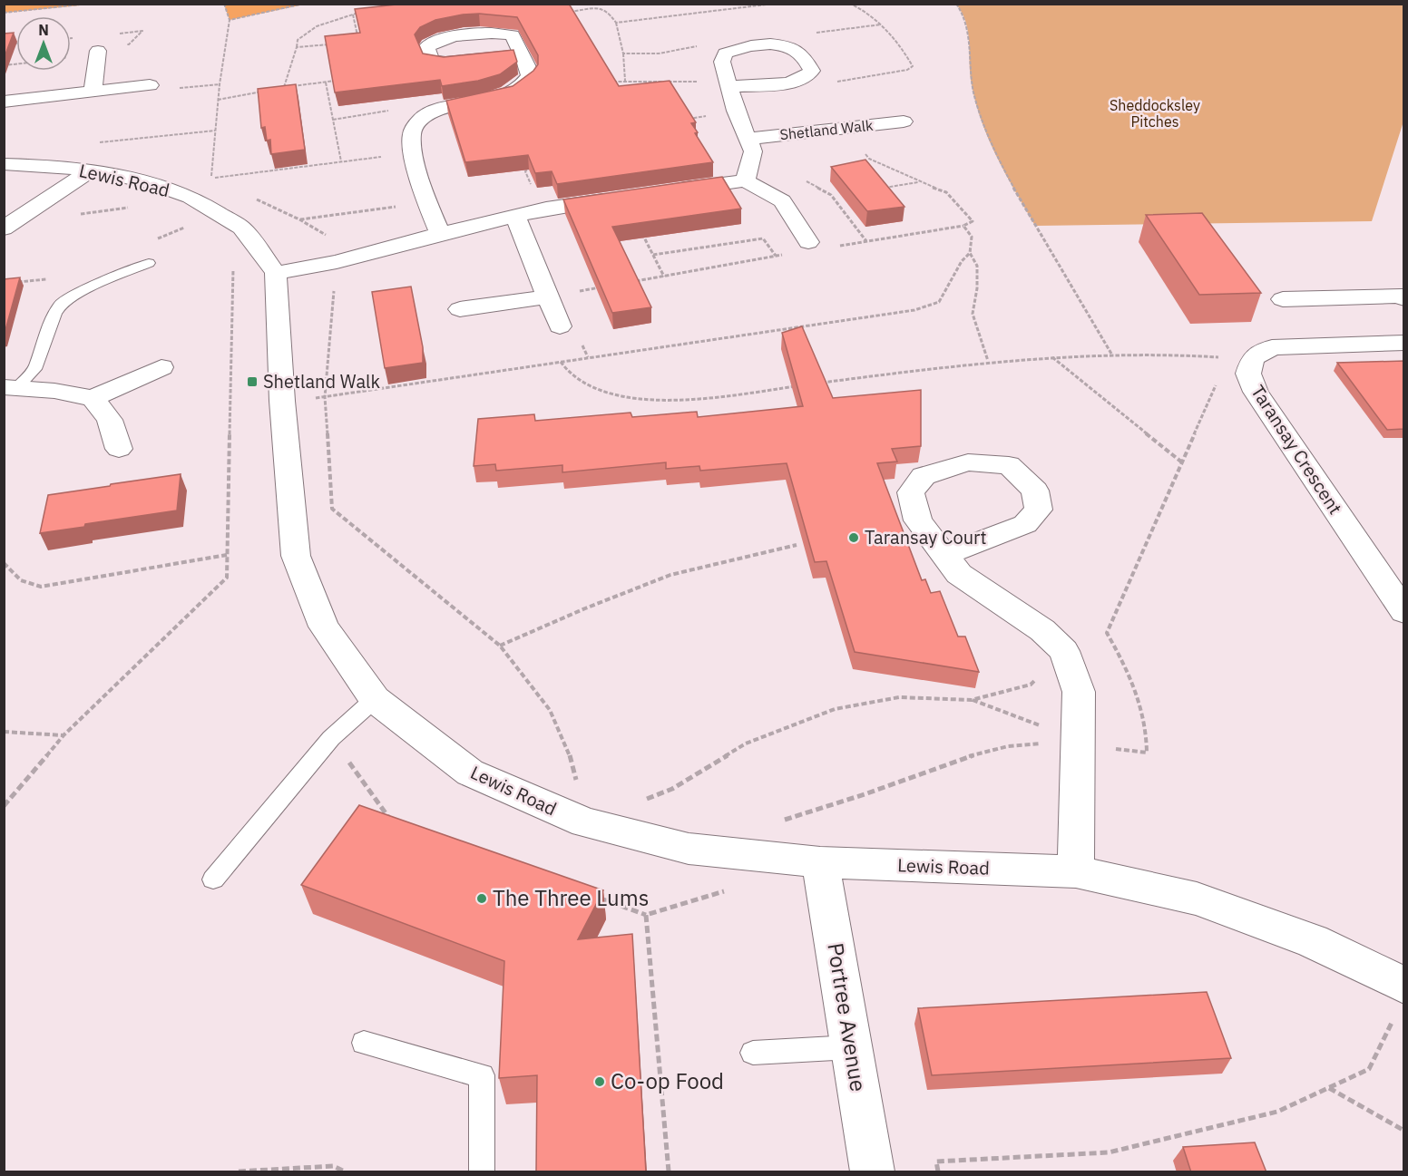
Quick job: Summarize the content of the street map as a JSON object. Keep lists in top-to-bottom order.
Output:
{
  "streets": {
    "street": [
      "Shetland Walk",
      "Lewis Road",
      "Taransay Crescent",
      "Portree Avenue"
    ]
  },
  "crossings": [
    ["Lewis Road", "Portree Avenue"]
  ],
  "parks": ["Sheddocksley Pitches"],
  "places": {
    "transit": ["Shetland Walk"],
    "other": ["Taransay Court", "The Three Lums", "Co-op Food"]
  },
  "north": "top"
}
